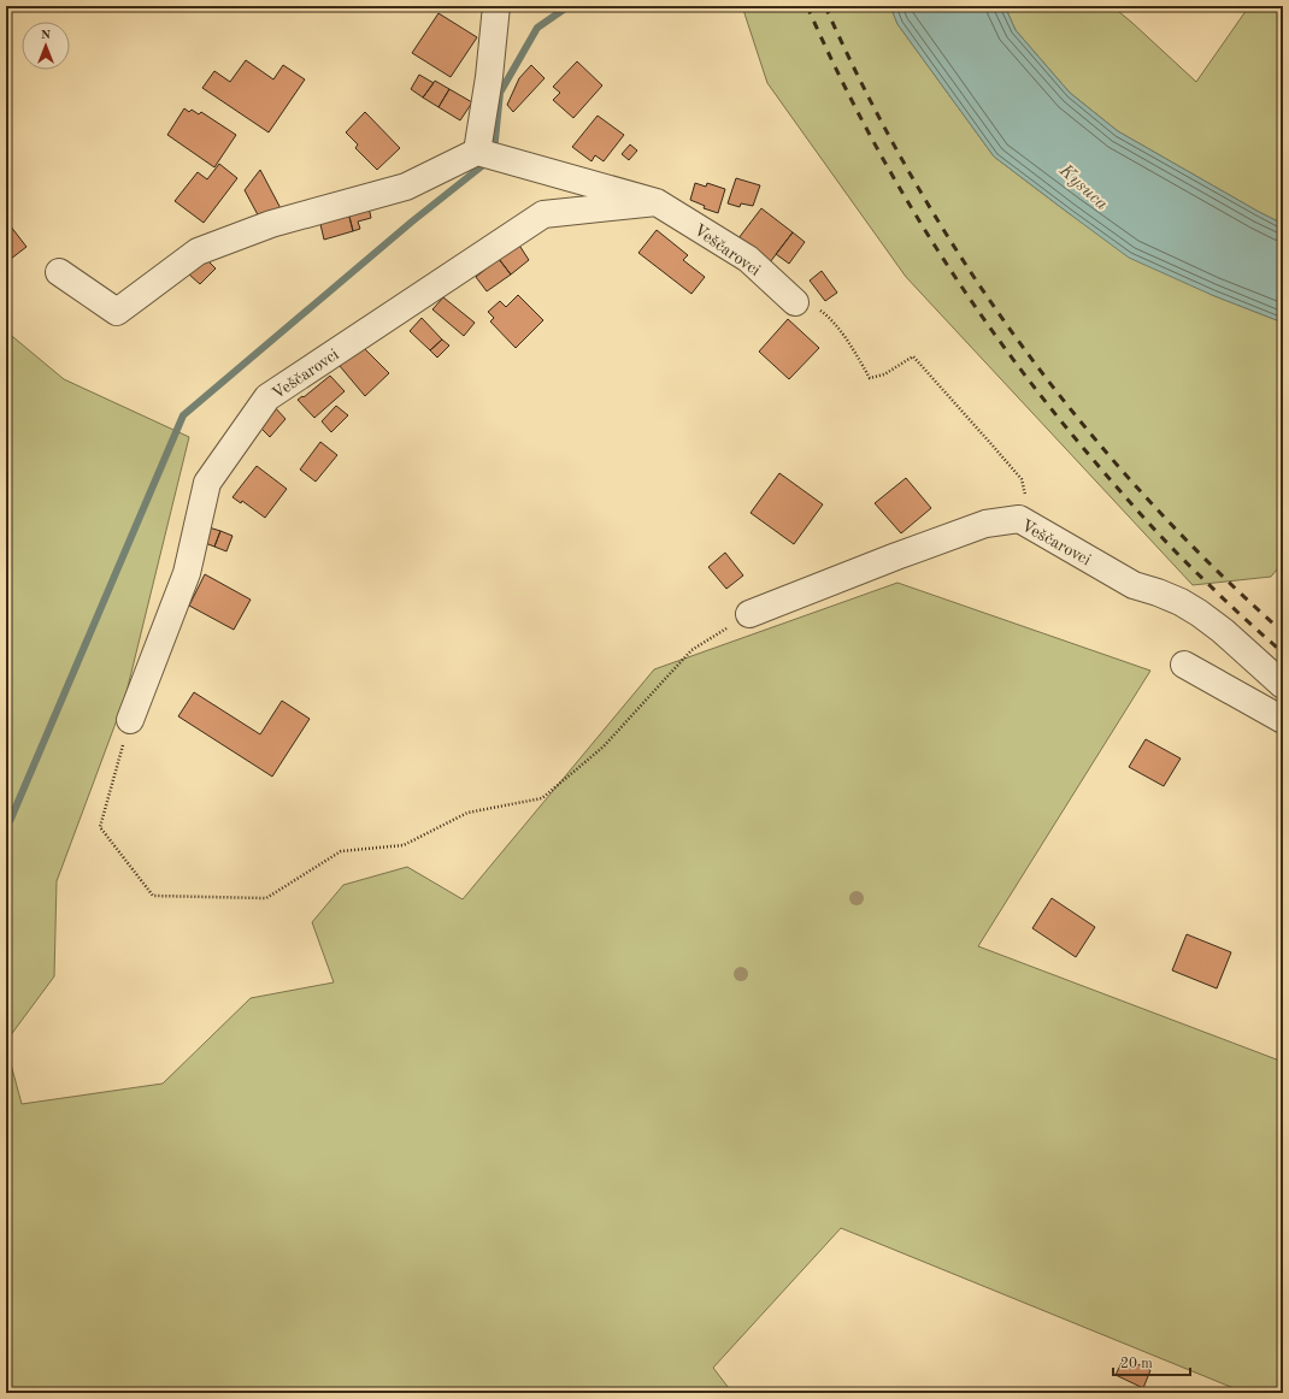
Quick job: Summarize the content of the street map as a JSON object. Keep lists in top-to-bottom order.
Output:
{
  "streets": {
    "street": ["Veščarovci"]
  },
  "water": ["Kysuca"],
  "scale_bar": "20 m",
  "north": "top"
}
